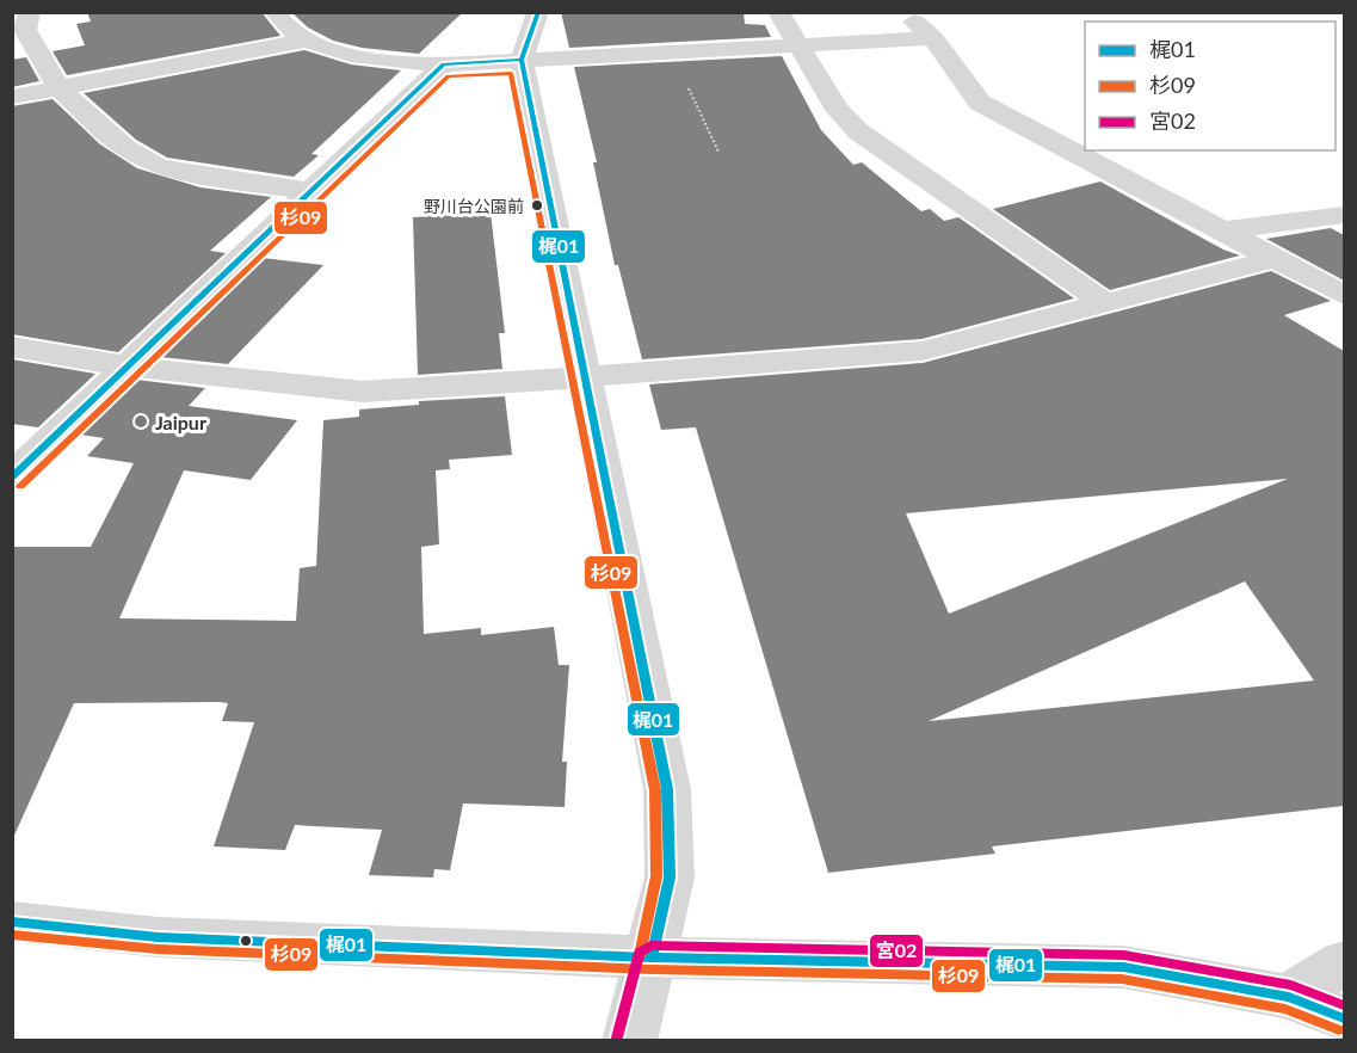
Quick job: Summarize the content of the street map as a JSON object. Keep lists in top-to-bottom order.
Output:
{
  "places": ["野川台公園前", "Jaipur"],
  "lines": ["transit line 梶01", "transit line 杉09", "transit line 宮02"],
  "legend": ["梶01", "杉09", "宮02"]
}
